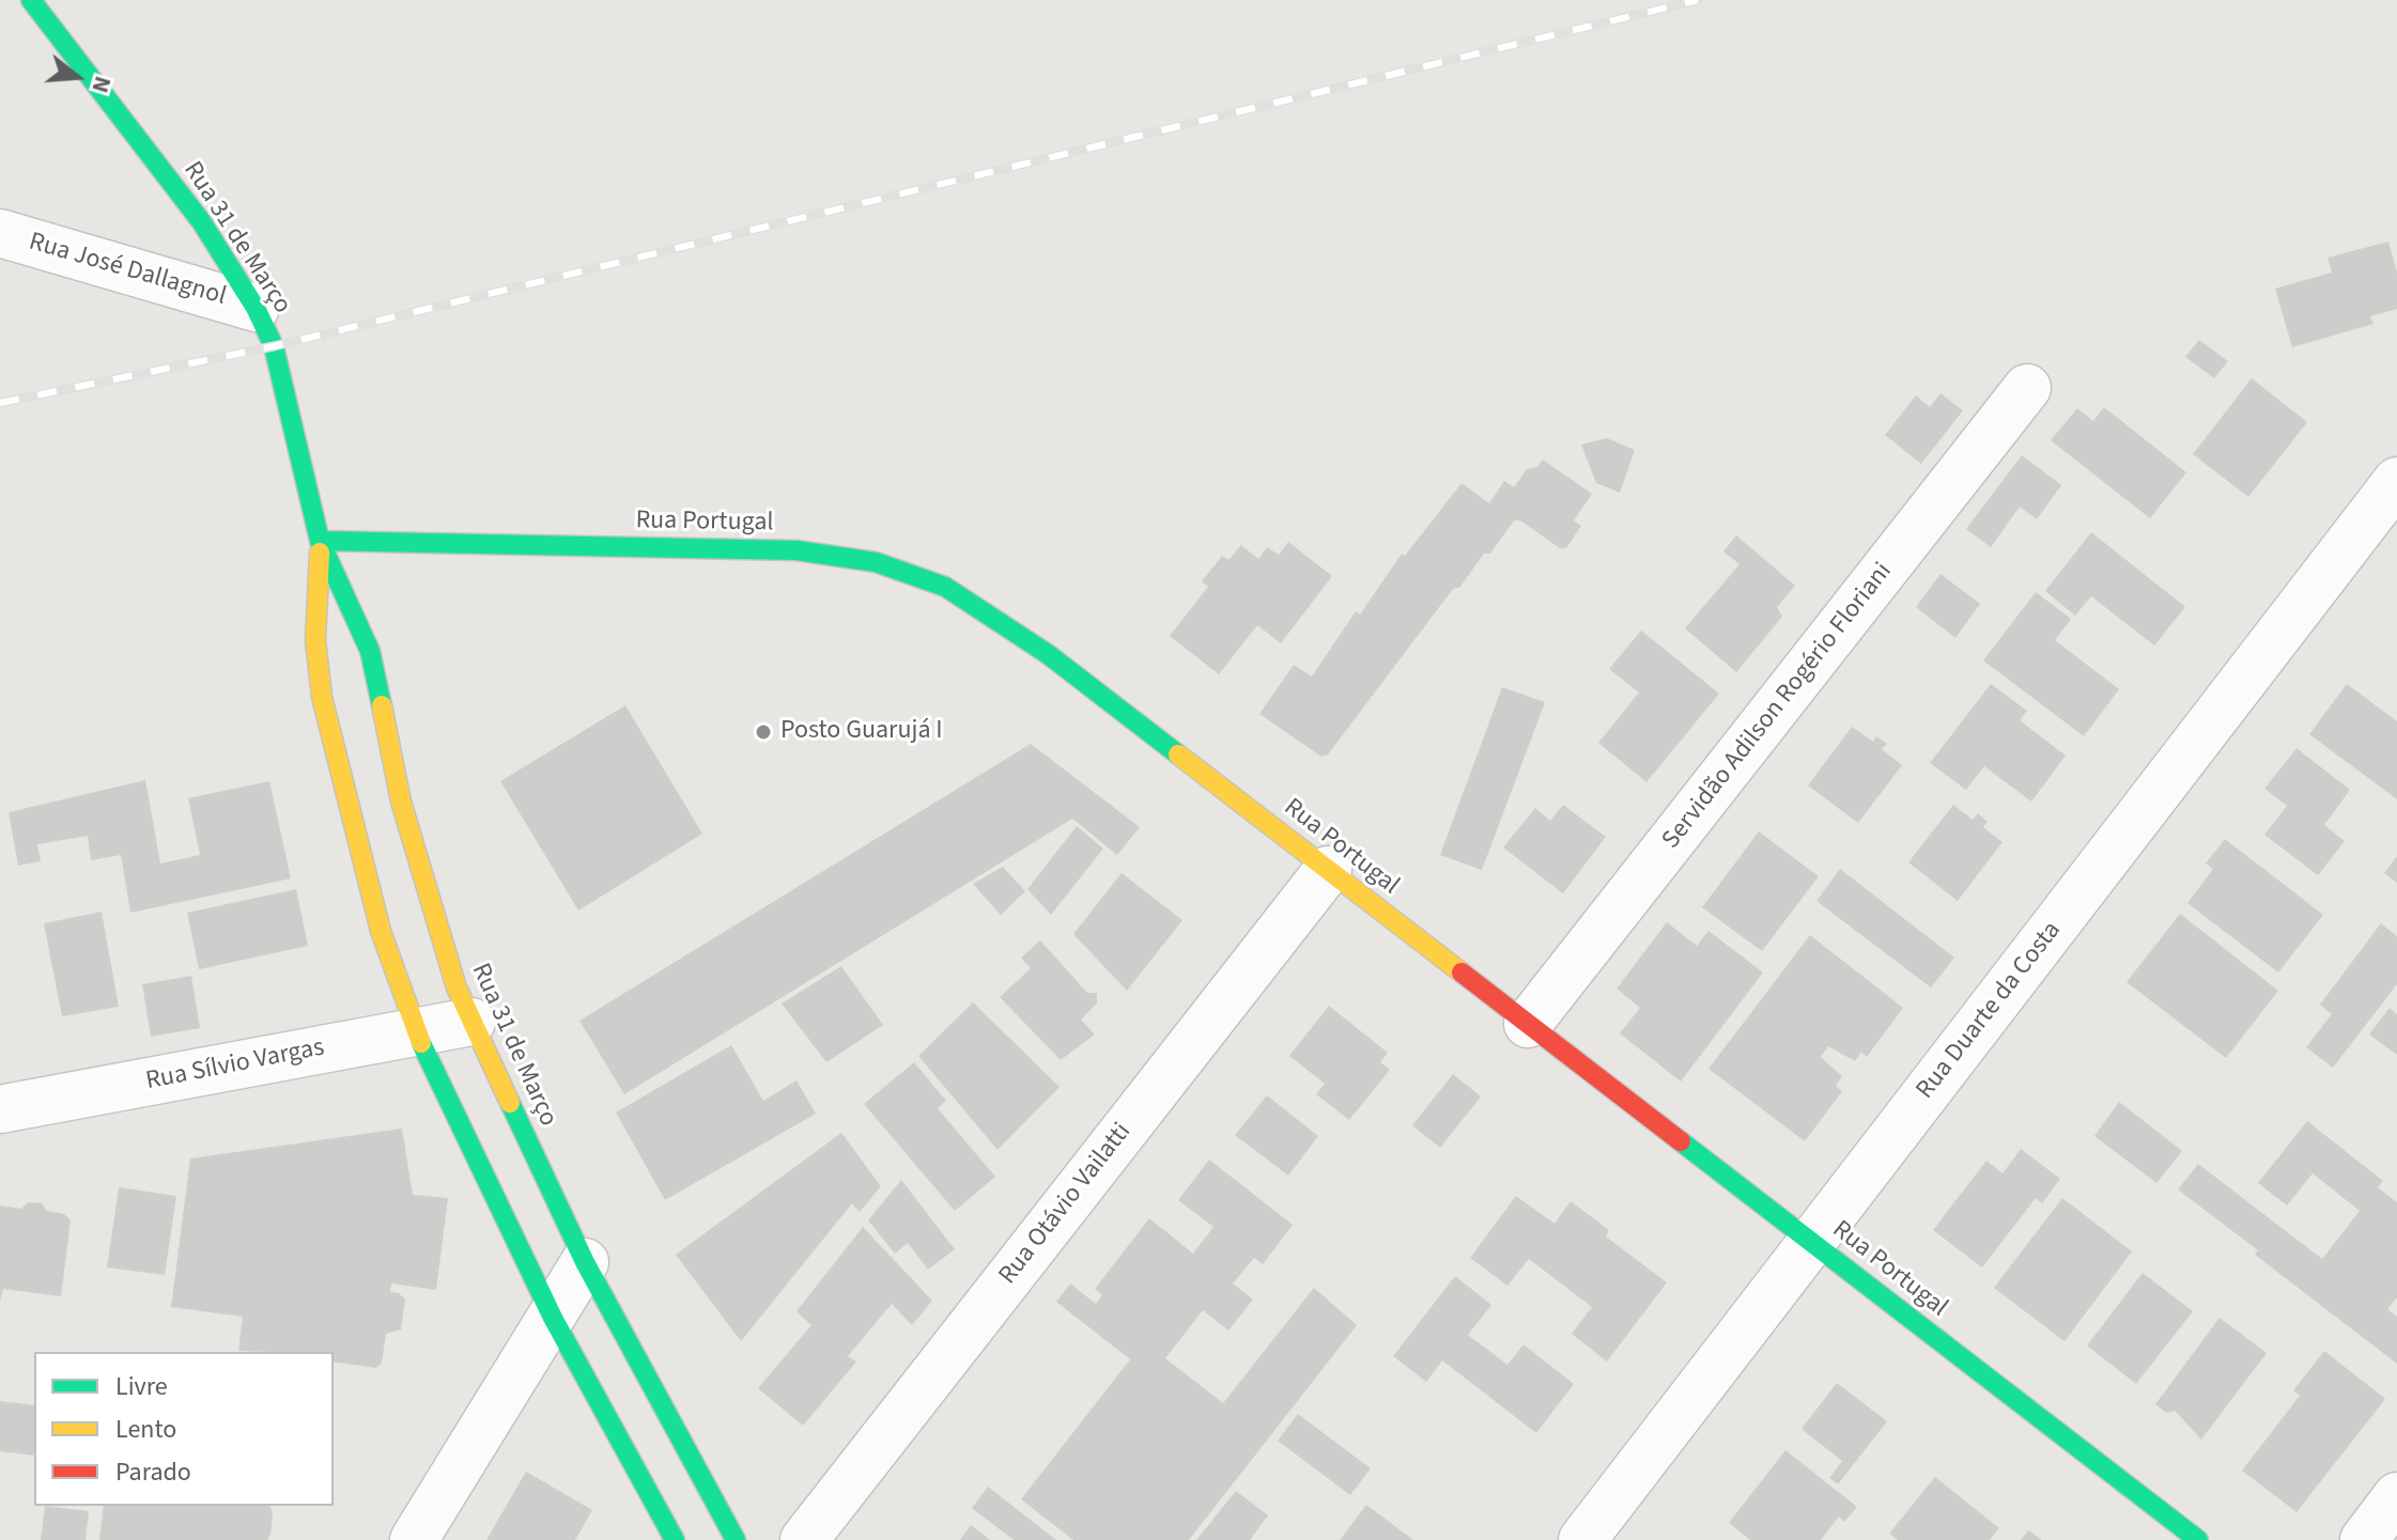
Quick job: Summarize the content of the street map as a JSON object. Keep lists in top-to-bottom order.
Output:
{
  "streets": {
    "main road": ["Rua 31 de Março", "Rua Portugal"],
    "street": [
      "Rua José Dallagnol",
      "Servidão Adilson Rogério Floriani",
      "Rua Duarte da Costa",
      "Rua Sílvio Vargas",
      "Rua Otávio Vailatti"
    ]
  },
  "crossings": [
    ["Rua 31 de Março", "Rua José Dallagnol"],
    ["Rua 31 de Março", "Rua Portugal"],
    ["Rua 31 de Março", "Rua Sílvio Vargas"],
    ["Rua Portugal", "Servidão Adilson Rogério Floriani"],
    ["Rua Portugal", "Rua Duarte da Costa"],
    ["Rua Portugal", "Rua Otávio Vailatti"]
  ],
  "places": ["Posto Guarujá I"],
  "legend": ["Livre", "Lento", "Parado"],
  "north": "right"
}
